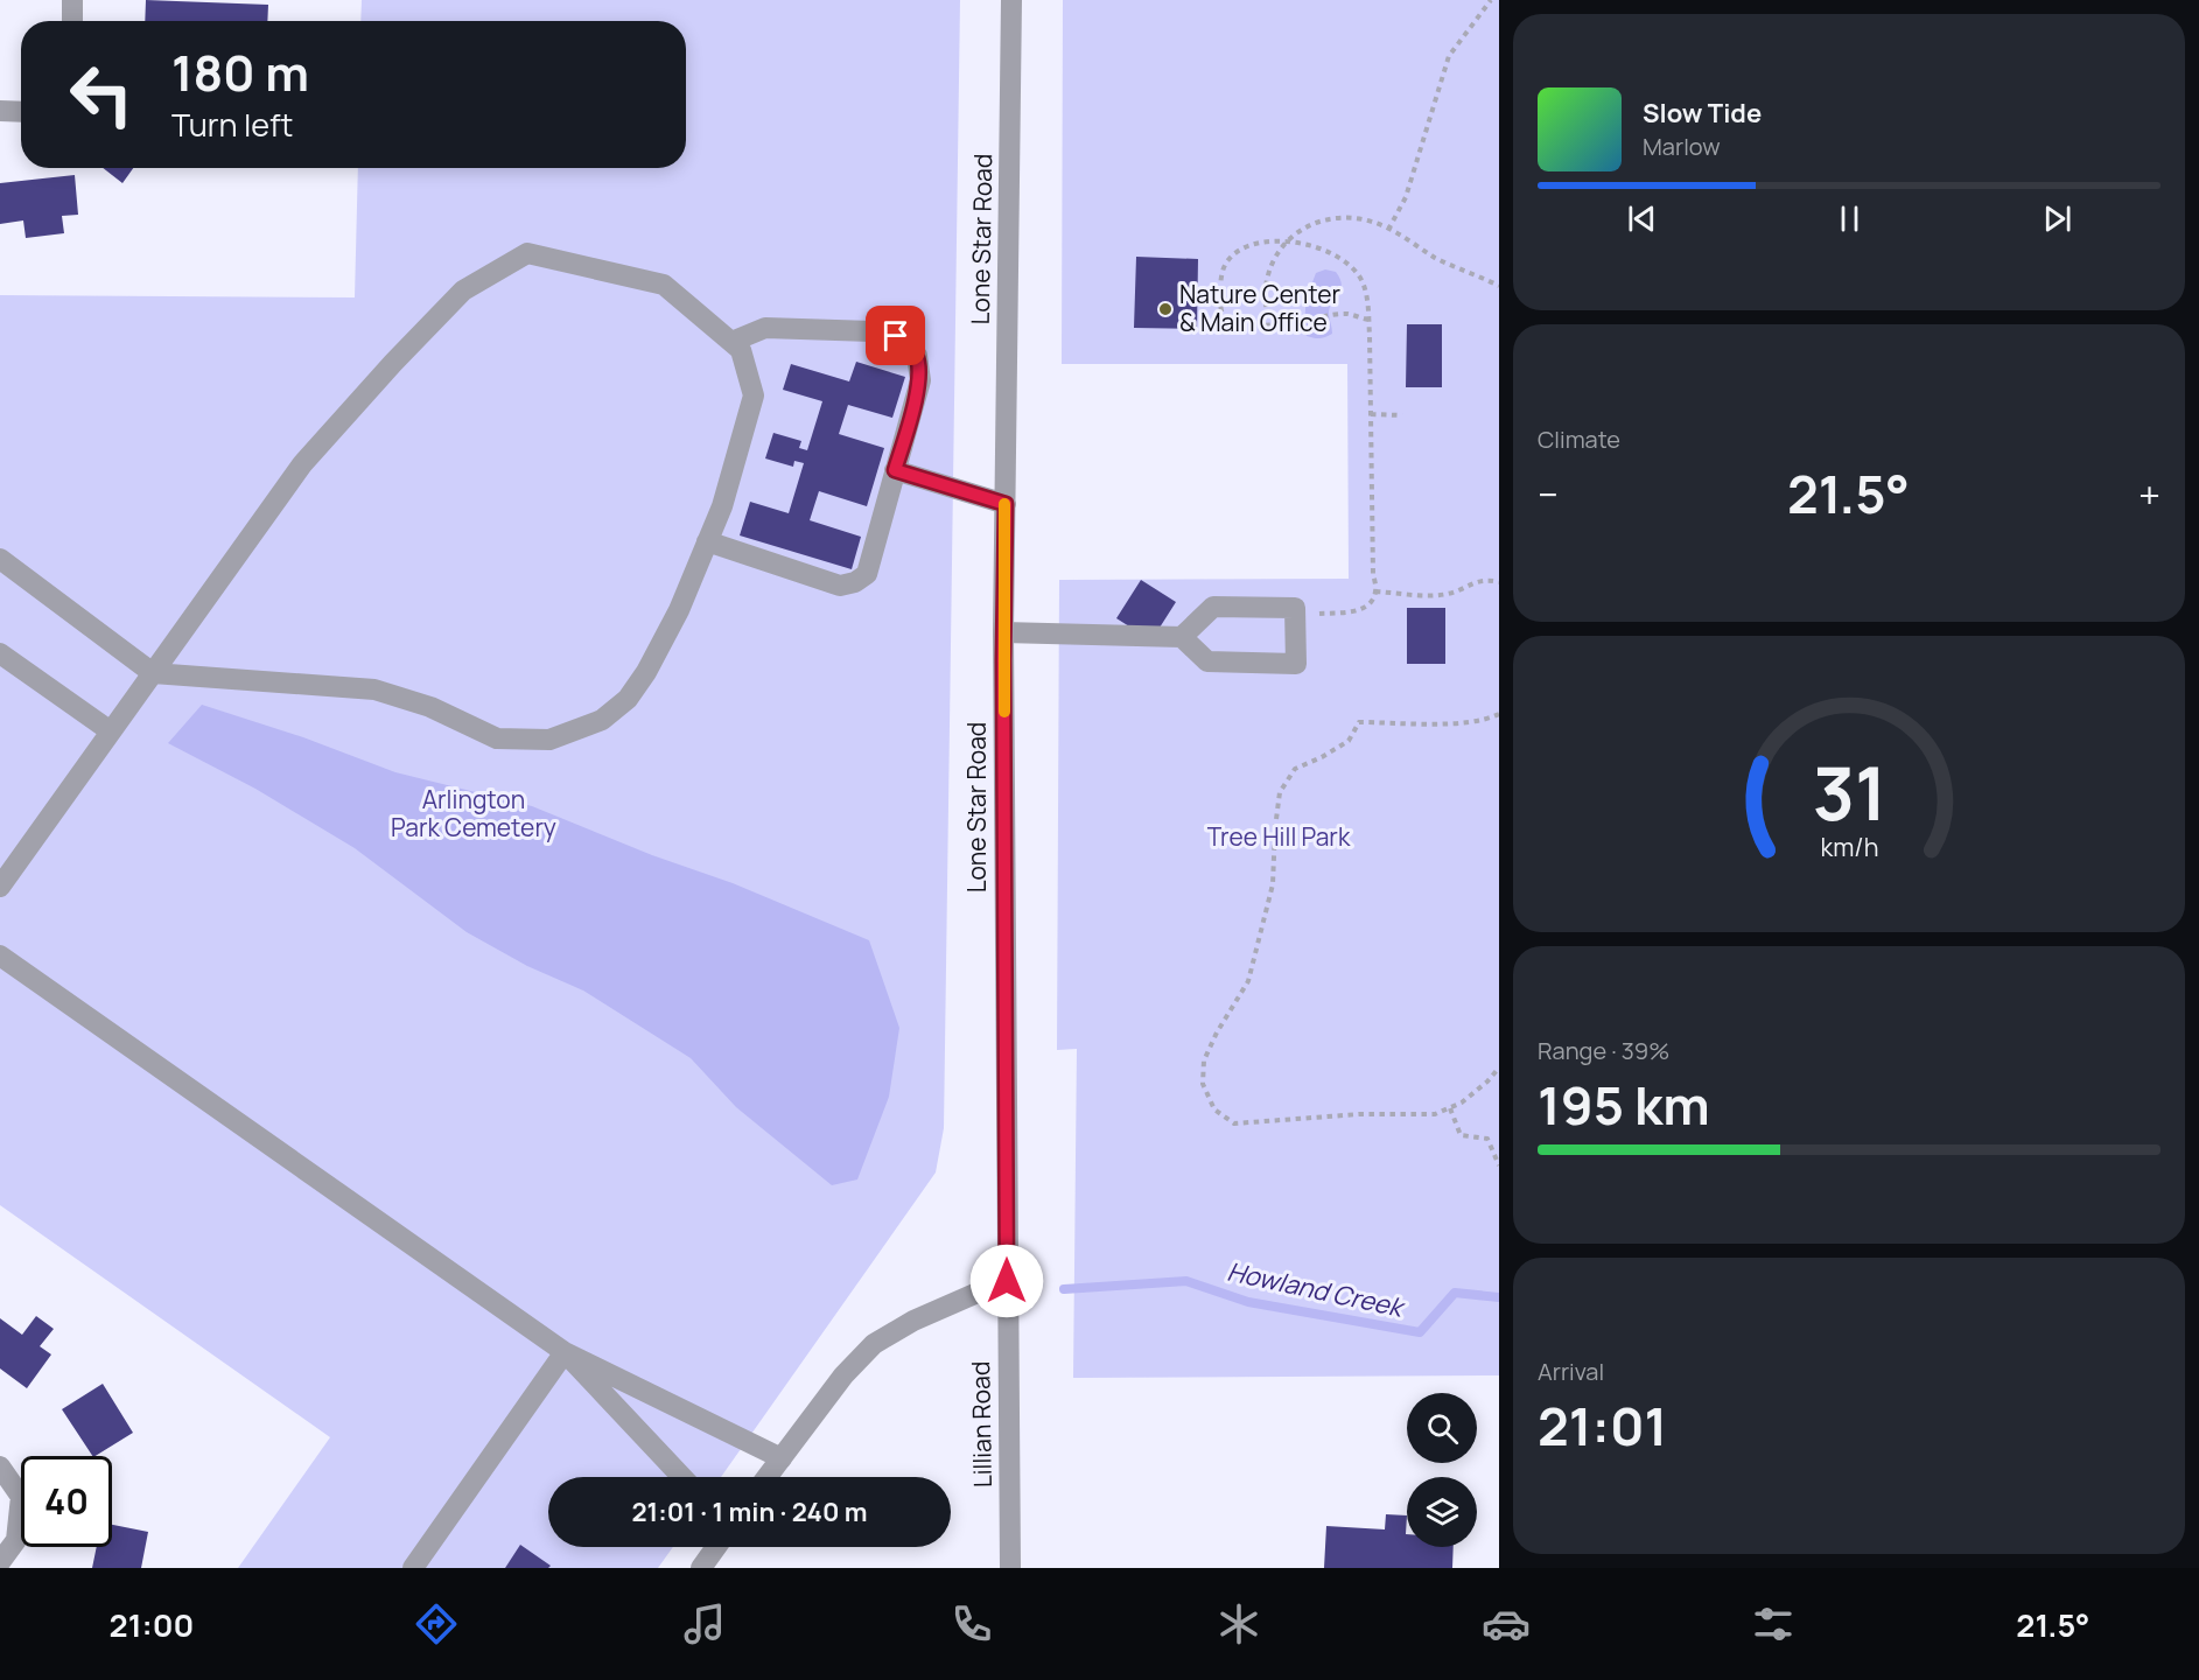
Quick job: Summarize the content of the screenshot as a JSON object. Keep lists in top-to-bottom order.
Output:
{
  "streets": {
    "street": ["Lone Star Road", "Lillian Road"]
  },
  "crossings": [
    ["Lone Star Road", "Lillian Road"]
  ],
  "water": ["Howland Creek"],
  "parks": ["Arlington Park Cemetery", "Tree Hill Park"],
  "places": ["Nature Center & Main Office"],
  "page": {
    "turn": ["180 m", "Turn left"],
    "song": ["Slow Tide", "Marlow"],
    "tile": [
      "Climate",
      ["Range · 39%", "195 km"],
      ["Arrival", "21:01"]
    ],
    "heat": ["−", "21.5°", "+"],
    "limit": "40",
    "trip": "21:01 · 1 min · 240 m",
    "tabs": ["21:00", "21.5°"],
    "gauge": ["31", "km/h"]
  }
}
